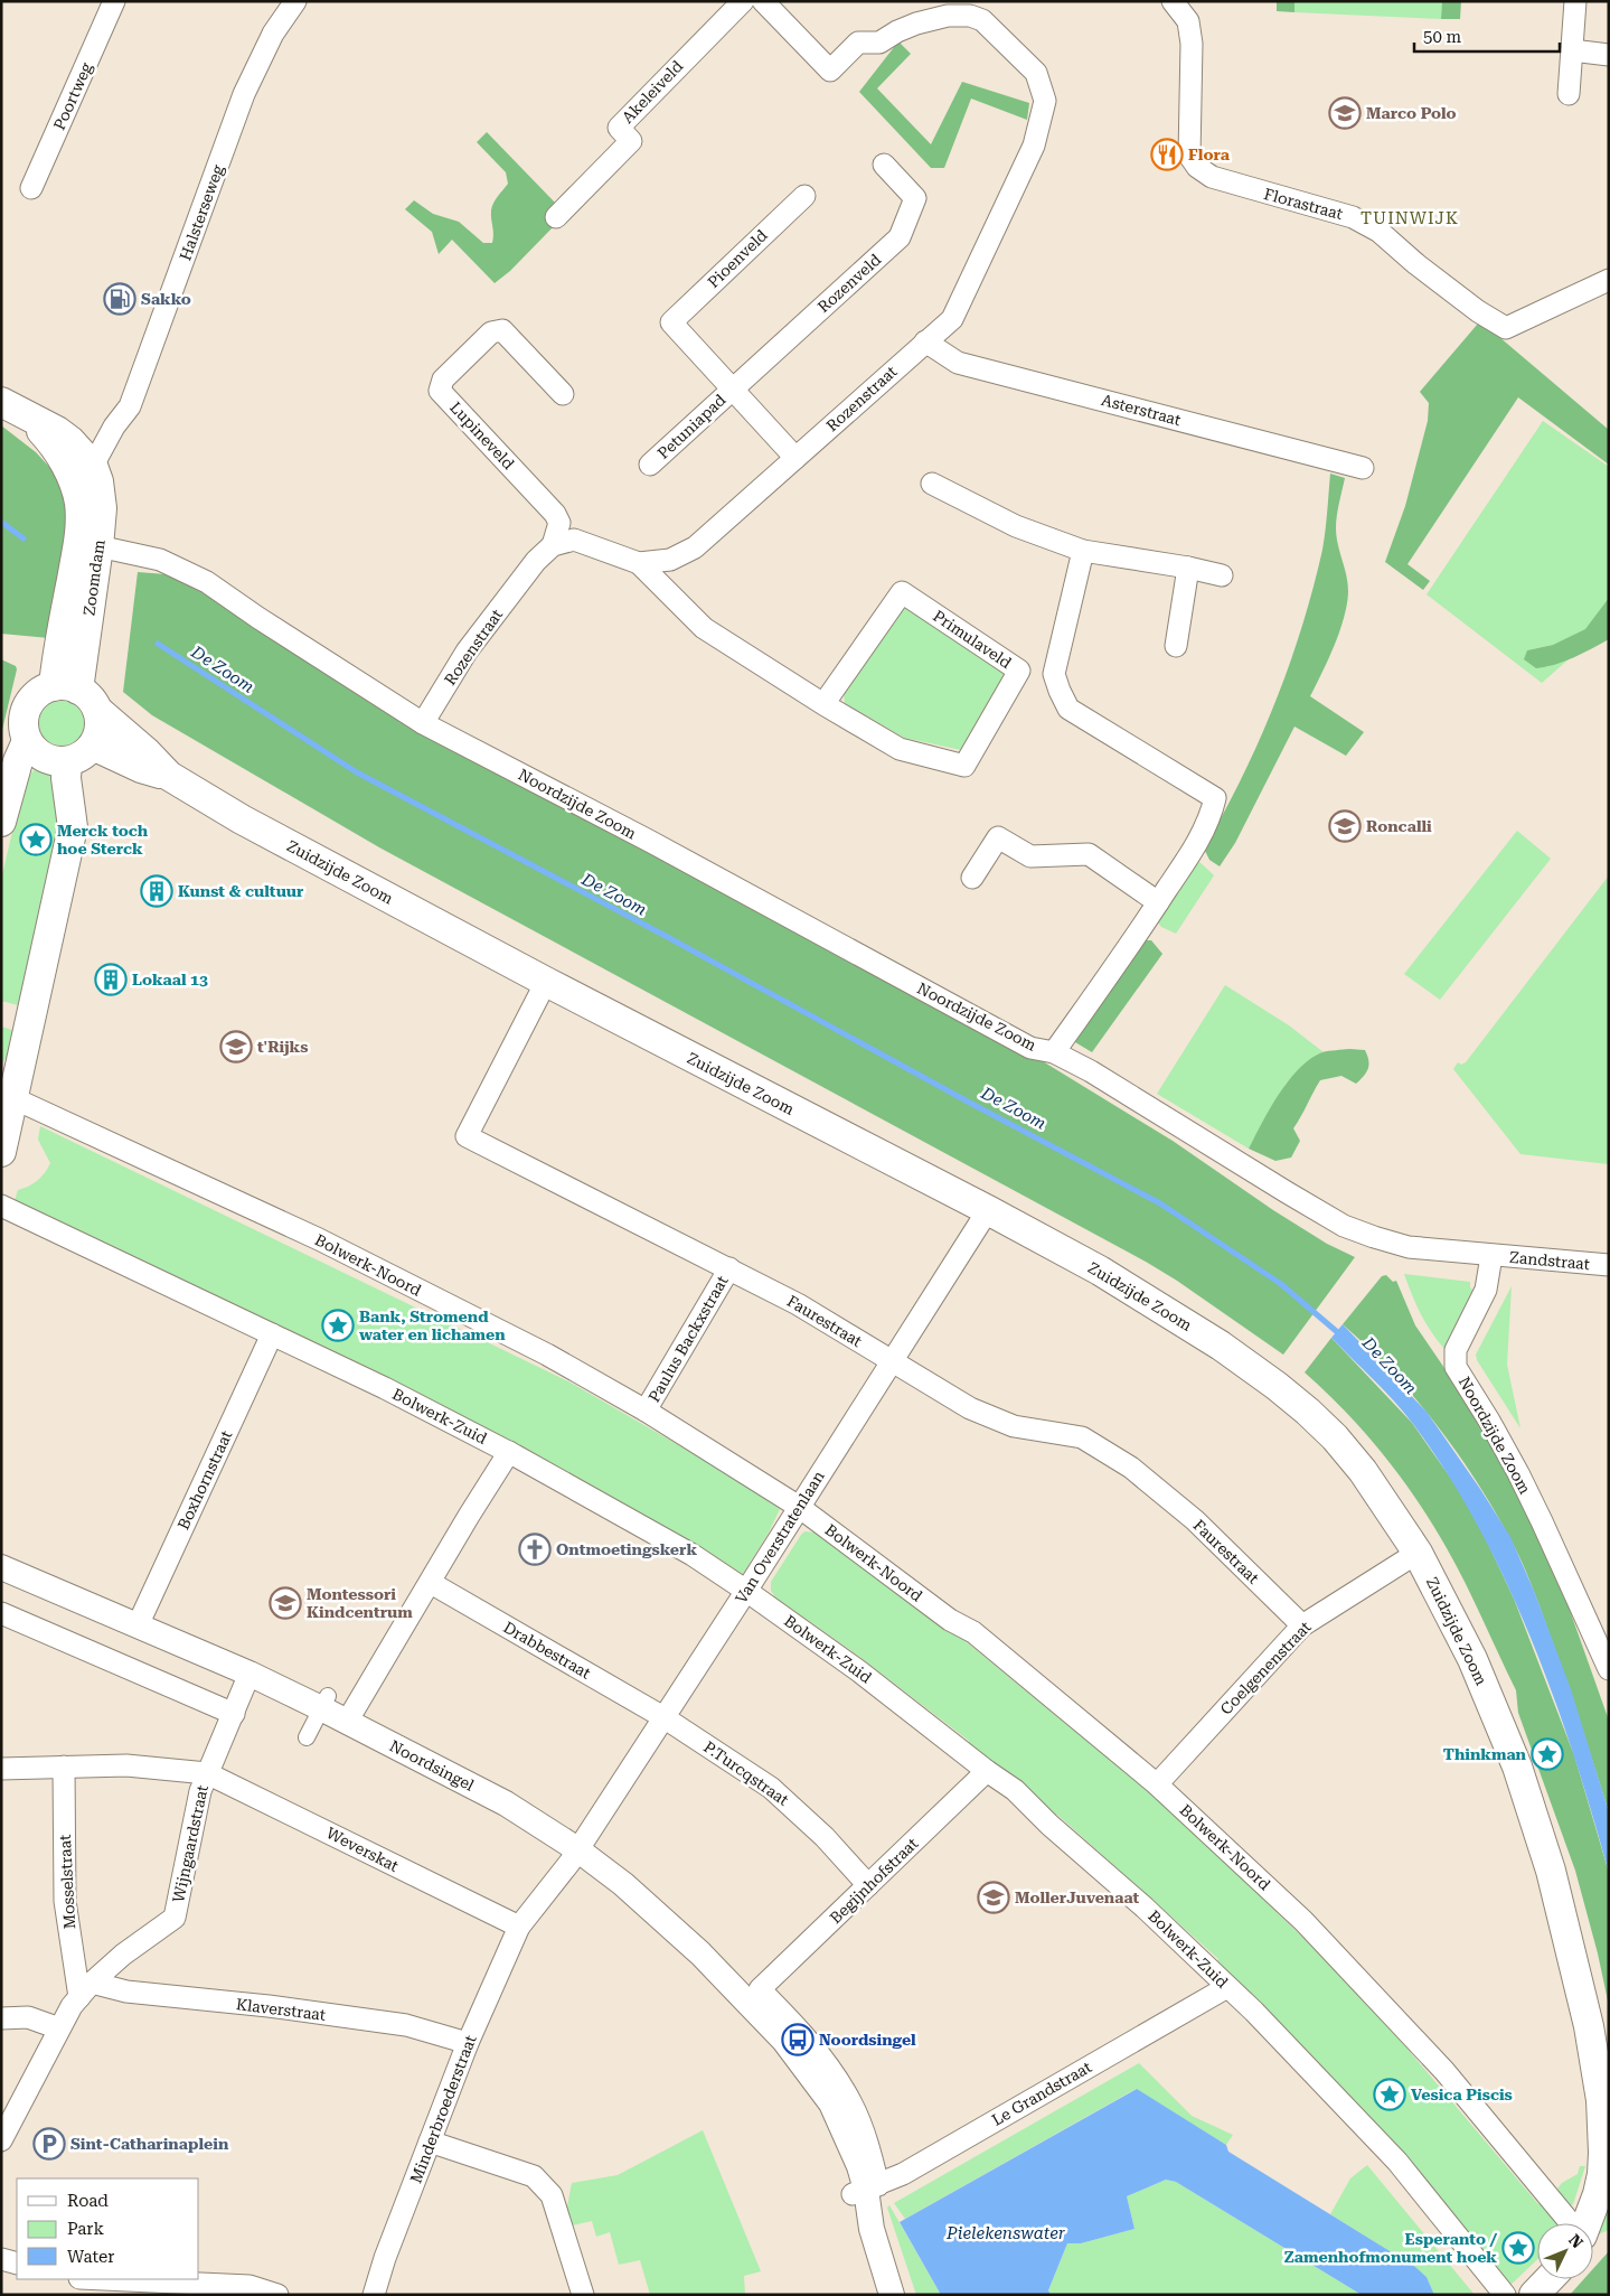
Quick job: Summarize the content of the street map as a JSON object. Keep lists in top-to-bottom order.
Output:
{
  "streets": {
    "main road": ["Zoomdam", "Zuidzijde Zoom"],
    "street": [
      "Akeleiveld",
      "Poortweg",
      "Florastraat",
      "Halsterseweg",
      "Pioenveld",
      "Rozenveld",
      "Rozenstraat",
      "Asterstraat",
      "Petuniapad",
      "Lupineveld",
      "Primulaveld",
      "Noordzijde Zoom",
      "Zandstraat",
      "Bolwerk-Noord",
      "Faurestraat",
      "Paulus Backxstraat",
      "Bolwerk-Zuid",
      "Boxhornstraat",
      "Van Overstratenlaan",
      "Drabbestraat",
      "Coelgenenstraat",
      "Noordsingel",
      "P.Turcqstraat",
      "Wijngaardstraat",
      "Weverskat",
      "Begijnhofstraat",
      "Mosselstraat",
      "Klaverstraat",
      "Le Grandstraat",
      "Minderbroederstraat"
    ]
  },
  "crossings": [
    ["Halsterseweg", "Zoomdam"],
    ["Pioenveld", "Petuniapad"],
    ["Rozenveld", "Petuniapad"],
    ["Rozenstraat", "Asterstraat"],
    ["Rozenstraat", "Petuniapad"],
    ["Rozenstraat", "Lupineveld"],
    ["Rozenstraat", "Primulaveld"],
    ["Rozenstraat", "Noordzijde Zoom"],
    ["Zoomdam", "Noordzijde Zoom"],
    ["Zoomdam", "Zuidzijde Zoom"],
    ["Noordzijde Zoom", "Zandstraat"],
    ["Zuidzijde Zoom", "Faurestraat"],
    ["Zuidzijde Zoom", "Van Overstratenlaan"],
    ["Zuidzijde Zoom", "Coelgenenstraat"],
    ["Bolwerk-Noord", "Paulus Backxstraat"],
    ["Bolwerk-Noord", "Van Overstratenlaan"],
    ["Bolwerk-Noord", "Coelgenenstraat"],
    ["Faurestraat", "Paulus Backxstraat"],
    ["Faurestraat", "Van Overstratenlaan"],
    ["Faurestraat", "Coelgenenstraat"],
    ["Bolwerk-Zuid", "Boxhornstraat"],
    ["Bolwerk-Zuid", "Van Overstratenlaan"],
    ["Bolwerk-Zuid", "Begijnhofstraat"],
    ["Bolwerk-Zuid", "Le Grandstraat"],
    ["Boxhornstraat", "Noordsingel"],
    ["Van Overstratenlaan", "Drabbestraat"],
    ["Van Overstratenlaan", "Noordsingel"],
    ["Van Overstratenlaan", "P.Turcqstraat"],
    ["Van Overstratenlaan", "Minderbroederstraat"],
    ["Drabbestraat", "P.Turcqstraat"],
    ["Noordsingel", "Wijngaardstraat"],
    ["Noordsingel", "Begijnhofstraat"],
    ["Noordsingel", "Le Grandstraat"],
    ["Noordsingel", "Minderbroederstraat"],
    ["P.Turcqstraat", "Begijnhofstraat"],
    ["Wijngaardstraat", "Weverskat"],
    ["Wijngaardstraat", "Mosselstraat"],
    ["Wijngaardstraat", "Klaverstraat"],
    ["Weverskat", "Minderbroederstraat"],
    ["Mosselstraat", "Klaverstraat"],
    ["Klaverstraat", "Minderbroederstraat"]
  ],
  "districts": ["TUINWIJK"],
  "water": ["De Zoom", "Pielekenswater"],
  "places": {
    "school or university": [
      "Marco Polo",
      "Roncalli",
      "t'Rijks",
      "Montessori Kindcentrum",
      "MollerJuvenaat"
    ],
    "restaurant": ["Flora"],
    "fuel station": ["Sakko"],
    "place": [
      "Merck toch hoe Sterck",
      "Bank, Stromend water en lichamen",
      "Thinkman",
      "Vesica Piscis",
      "Esperanto / Zamenhofmonument hoek"
    ],
    "building": ["Kunst & cultuur", "Lokaal 13"],
    "church": ["Ontmoetingskerk"],
    "bus stop": ["Noordsingel"],
    "parking": ["Sint-Catharinaplein"]
  },
  "legend": ["Road", "Park", "Water"],
  "scale_bar": "50 m",
  "north": "top right"
}
